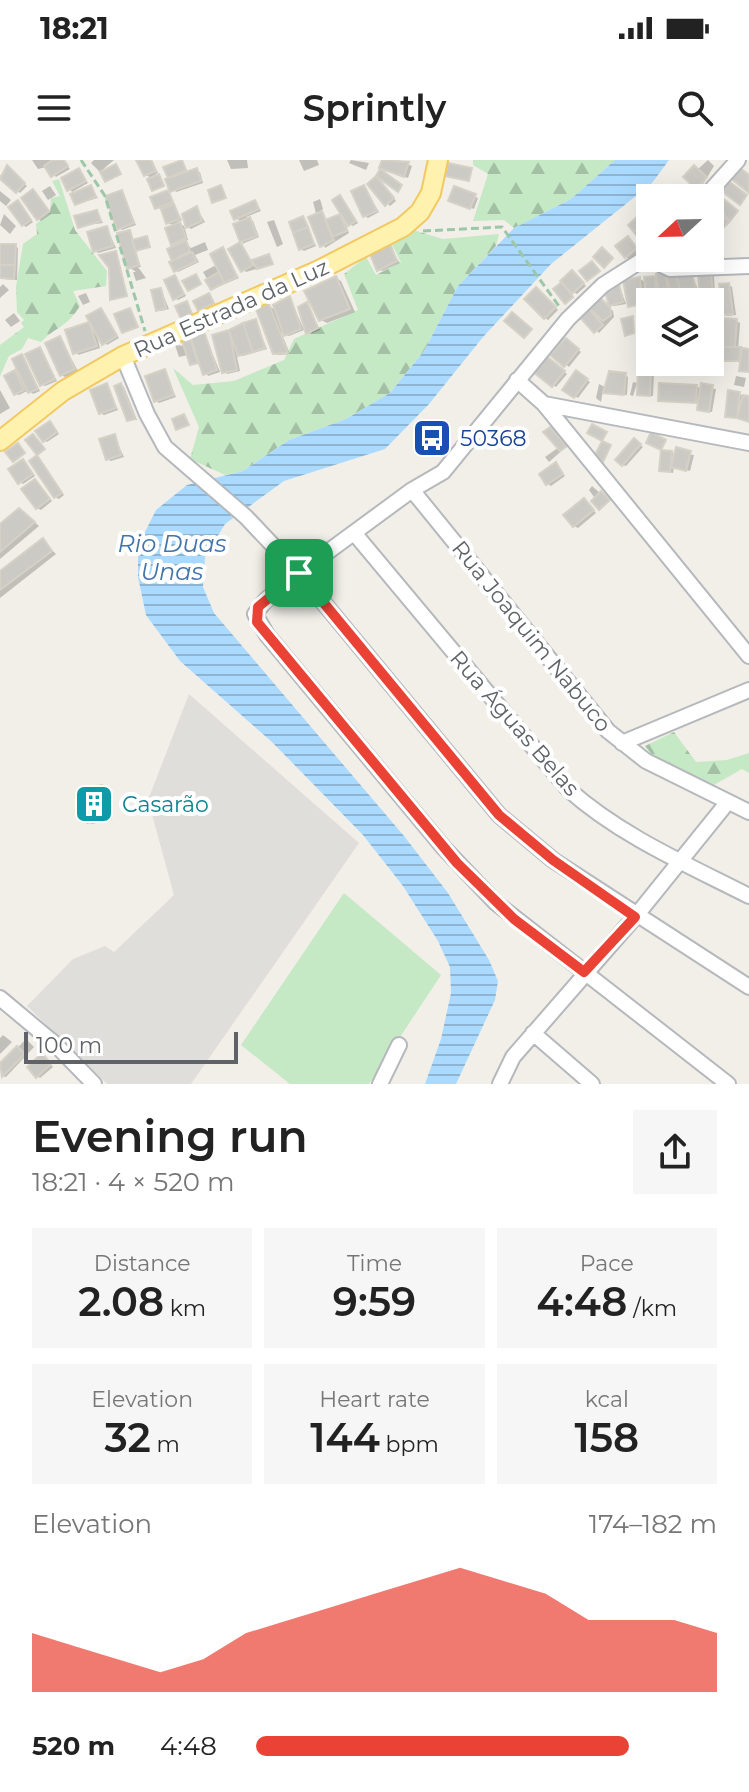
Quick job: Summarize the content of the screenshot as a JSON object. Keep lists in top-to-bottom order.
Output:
{
  "streets": {
    "main road": ["Rua Estrada da Luz"],
    "street": ["Rua Joaquim Nabuco", "Rua Águas Belas"]
  },
  "water": ["Rio Duas Unas"],
  "places": {
    "bus stop": ["50368"],
    "building": ["Casarão"]
  },
  "scale_bar": "100 m",
  "north": "left",
  "page": {
    "status": "18:21",
    "header": "Sprintly",
    "scale": "100 m",
    "heading": ["Evening run", "18:21 · 4 × 520 m"],
    "stats": [
      ["Distance", "2.08 km"],
      ["Time", "9:59"],
      ["Pace", "4:48 /km"],
      ["Elevation", "32 m"],
      ["Heart rate", "144 bpm"],
      ["kcal", "158"]
    ],
    "chart": ["Elevation", "174–182 m"],
    "list": [
      {
        "name": "520 m",
        "note": "4:48"
      }
    ]
  }
}
